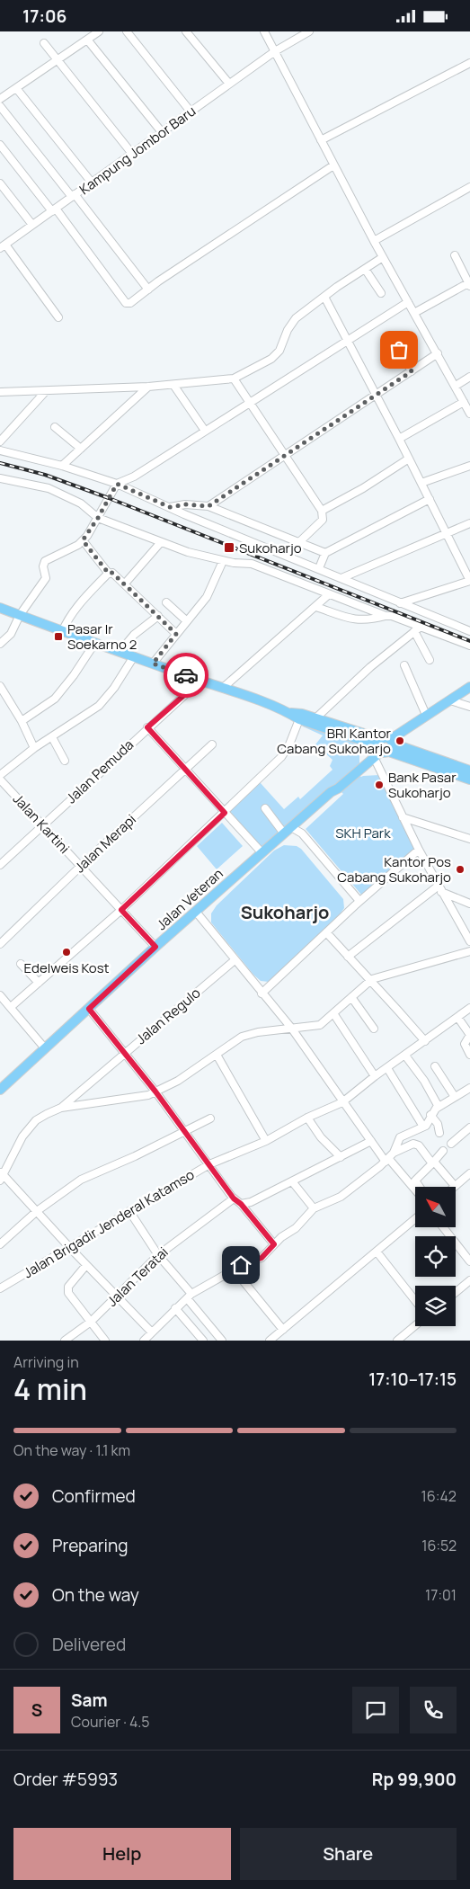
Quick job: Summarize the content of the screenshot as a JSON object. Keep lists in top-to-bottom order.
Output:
{
  "streets": {
    "main road": ["Jalan Veteran"],
    "street": [
      "Kampung Jombor Baru",
      "Jalan Pemuda",
      "Jalan Kartini",
      "Jalan Merapi",
      "Jalan Regulo",
      "Jalan Brigadir Jenderal Katamso",
      "Jalan Teratai"
    ]
  },
  "crossings": [
    ["Jalan Pemuda", "Jalan Kartini"],
    ["Jalan Kartini", "Jalan Merapi"],
    ["Jalan Kartini", "Jalan Veteran"]
  ],
  "districts": ["Sukoharjo"],
  "parks": ["SKH Park"],
  "places": {
    "transit": ["Sukoharjo", "Pasar Ir Soekarno 2"],
    "other": [
      "BRI Kantor Cabang Sukoharjo",
      "Bank Pasar Sukoharjo",
      "Kantor Pos Cabang Sukoharjo",
      "Edelweis Kost"
    ]
  },
  "north": "top left",
  "page": {
    "status": "17:06",
    "heading": ["4 min", "Arriving in", "17:10–17:15"],
    "panel": [
      "Sam",
      "Courier · 4.5",
      "Order #5993",
      "Rp 99,900"
    ],
    "bar": "On the way · 1.1 km",
    "list": [
      ["Confirmed", "16:42"],
      ["Preparing", "16:52"],
      ["On the way", "17:01"],
      "Delivered"
    ],
    "round": "S",
    "buttons": ["Help", "Share"]
  }
}
